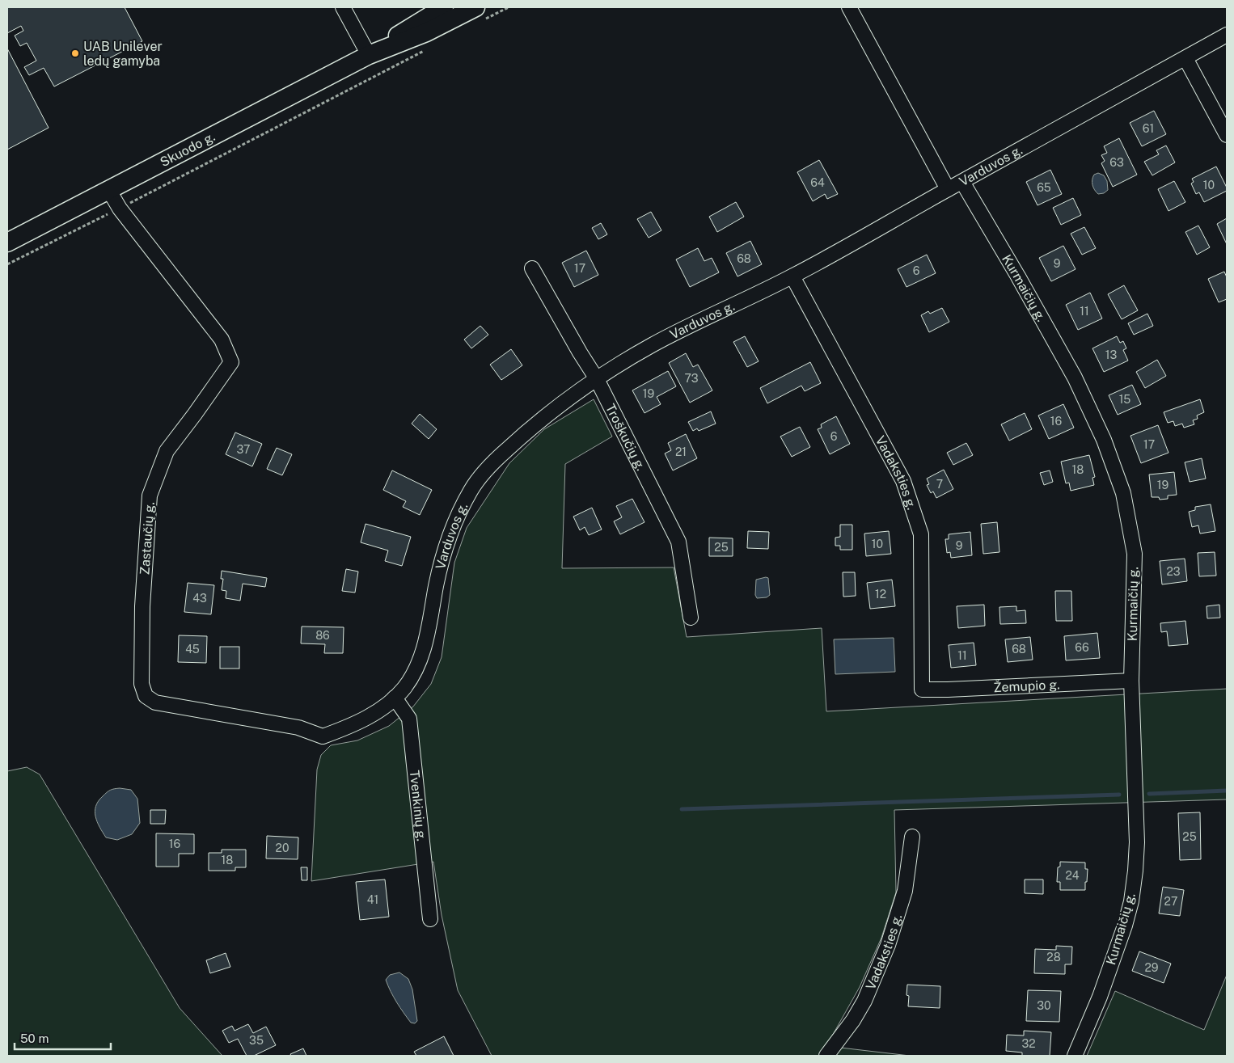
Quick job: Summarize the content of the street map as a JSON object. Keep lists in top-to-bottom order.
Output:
{
  "streets": {
    "main road": ["Skuodo g."],
    "street": [
      "Varduvos g.",
      "Kurmaičių g.",
      "Troškučių g.",
      "Vadaksties g.",
      "Zastaučių g.",
      "Žemupio g.",
      "Tvenkinių g."
    ]
  },
  "crossings": [
    ["Skuodo g.", "Zastaučių g."],
    ["Varduvos g.", "Kurmaičių g."],
    ["Varduvos g.", "Troškučių g."],
    ["Varduvos g.", "Vadaksties g."],
    ["Varduvos g.", "Zastaučių g."],
    ["Varduvos g.", "Tvenkinių g."],
    ["Kurmaičių g.", "Žemupio g."],
    ["Vadaksties g.", "Žemupio g."]
  ],
  "places": ["UAB Unilever ledų gamyba"],
  "house_numbers": [
    "61",
    "63",
    "64",
    "10",
    "65",
    "68",
    "9",
    "17",
    "6",
    "11",
    "13",
    "73",
    "19",
    "15",
    "16",
    "6",
    "17",
    "37",
    "21",
    "18",
    "7",
    "19",
    "10",
    "9",
    "25",
    "23",
    "12",
    "43",
    "86",
    "66",
    "45",
    "68",
    "11",
    "25",
    "16",
    "20",
    "18",
    "24",
    "41",
    "27",
    "28",
    "29",
    "30",
    "35",
    "32"
  ],
  "scale_bar": "50 m"
}
